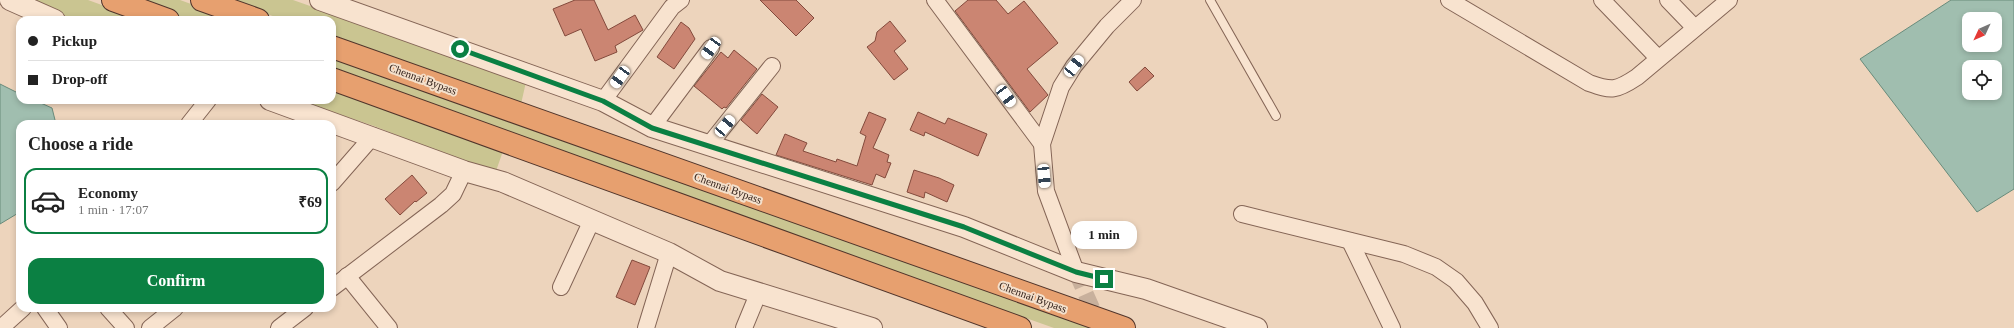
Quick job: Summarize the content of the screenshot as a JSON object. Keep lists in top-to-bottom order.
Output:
{
  "streets": {
    "highway": ["Chennai Bypass"]
  },
  "north": "bottom left",
  "page": {
    "banner": ["Pickup", "Drop-off"],
    "heading": "Choose a ride",
    "list": [
      {
        "name": "Economy",
        "note": "1 min · 17:07",
        "value": "₹69"
      }
    ],
    "bubble": "1 min",
    "buttons": "Confirm"
  }
}
